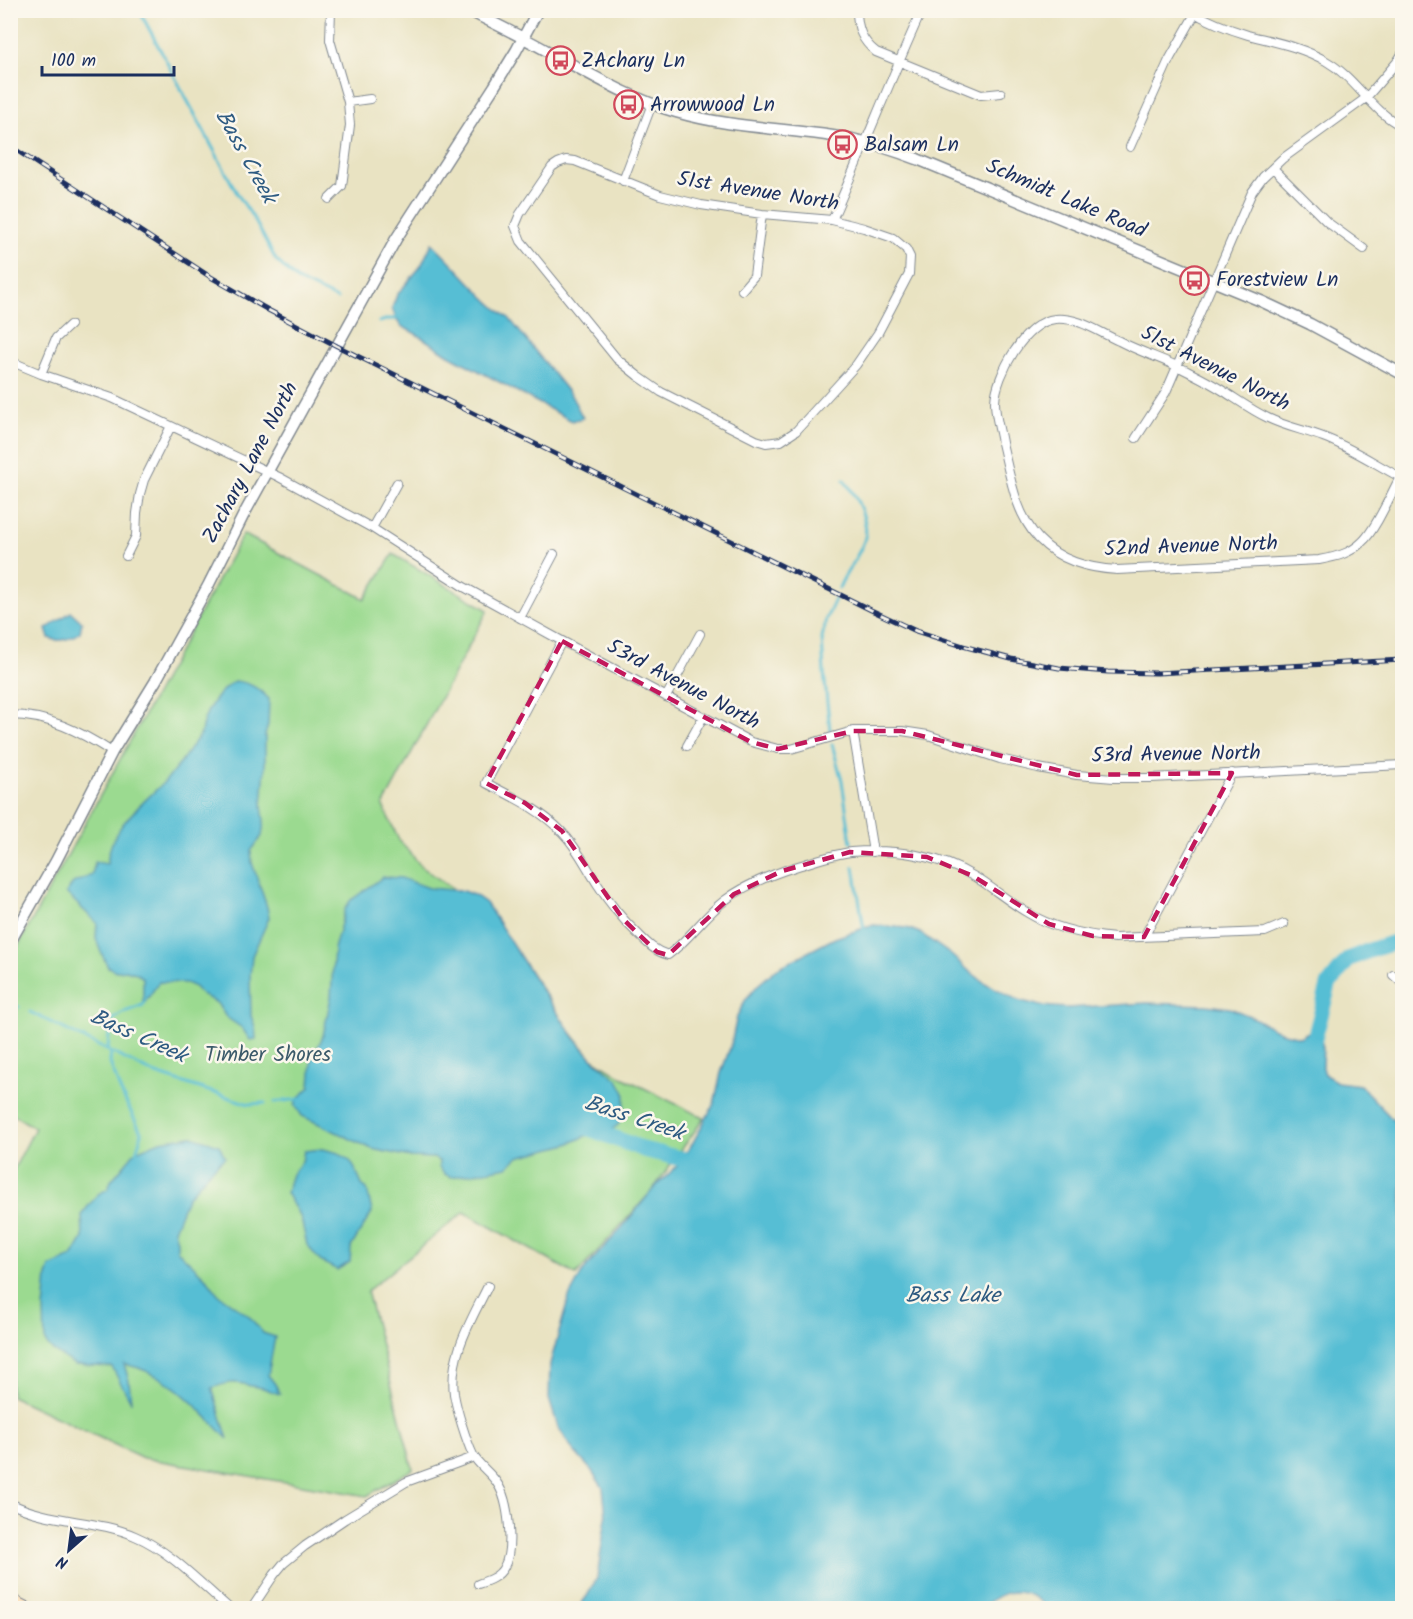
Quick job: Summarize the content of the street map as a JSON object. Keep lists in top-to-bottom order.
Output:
{
  "streets": {
    "street": [
      "51st Avenue North",
      "Schmidt Lake Road",
      "Zachary Lane North",
      "52nd Avenue North",
      "53rd Avenue North"
    ]
  },
  "crossings": [
    ["51st Avenue North", "52nd Avenue North"],
    ["Schmidt Lake Road", "Zachary Lane North"],
    ["Zachary Lane North", "53rd Avenue North"]
  ],
  "water": ["Bass Creek", "Bass Lake"],
  "parks": ["Timber Shores"],
  "places": {
    "bus stop": [
      "ZAchary Ln",
      "Arrowwood Ln",
      "Balsam Ln",
      "Forestview Ln"
    ]
  },
  "scale_bar": "100 m",
  "north": "bottom left"
}
